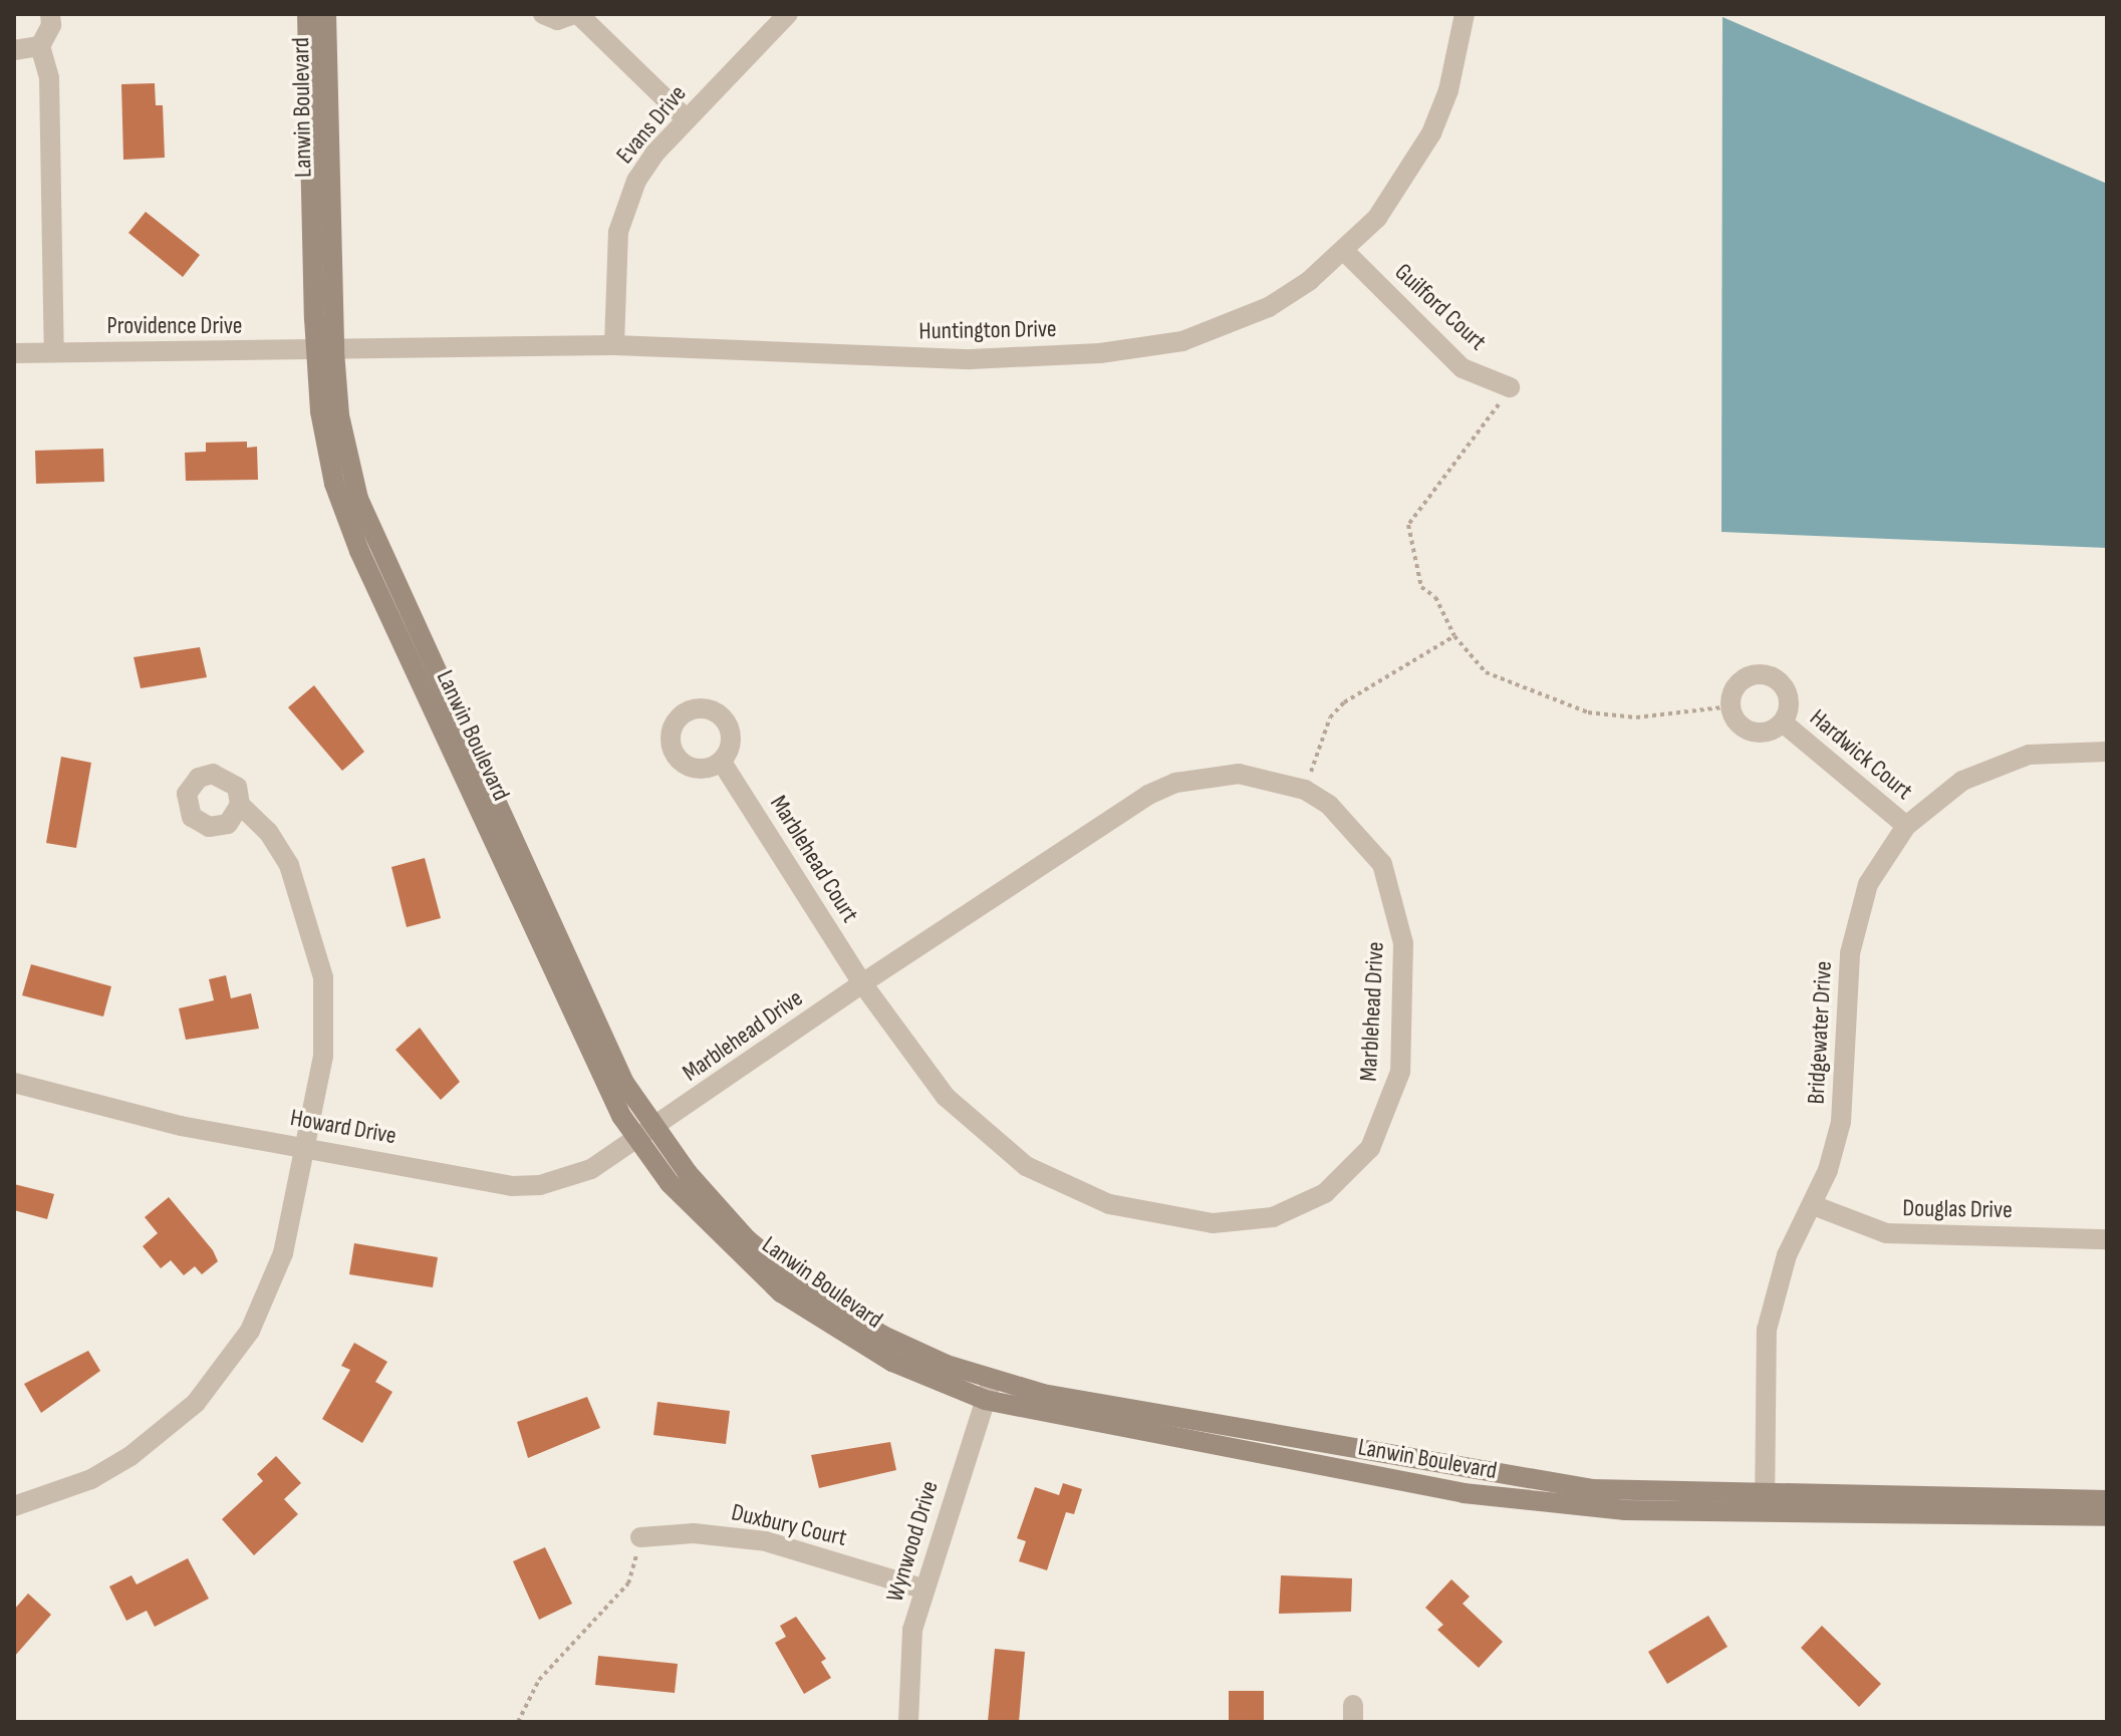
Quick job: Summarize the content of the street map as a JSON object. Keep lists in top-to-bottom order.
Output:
{
  "streets": {
    "street": [
      "Lanwin Boulevard",
      "Evans Drive",
      "Guilford Court",
      "Providence Drive",
      "Huntington Drive",
      "Hardwick Court",
      "Marblehead Court",
      "Marblehead Drive",
      "Bridgewater Drive",
      "Howard Drive",
      "Douglas Drive",
      "Duxbury Court",
      "Wynwood Drive"
    ]
  },
  "crossings": [
    ["Lanwin Boulevard", "Providence Drive"],
    ["Lanwin Boulevard", "Huntington Drive"],
    ["Lanwin Boulevard", "Marblehead Drive"],
    ["Lanwin Boulevard", "Bridgewater Drive"],
    ["Lanwin Boulevard", "Howard Drive"],
    ["Lanwin Boulevard", "Wynwood Drive"],
    ["Evans Drive", "Huntington Drive"],
    ["Guilford Court", "Huntington Drive"],
    ["Providence Drive", "Huntington Drive"],
    ["Hardwick Court", "Bridgewater Drive"],
    ["Marblehead Court", "Marblehead Drive"],
    ["Marblehead Drive", "Howard Drive"],
    ["Bridgewater Drive", "Douglas Drive"],
    ["Duxbury Court", "Wynwood Drive"]
  ]
}
